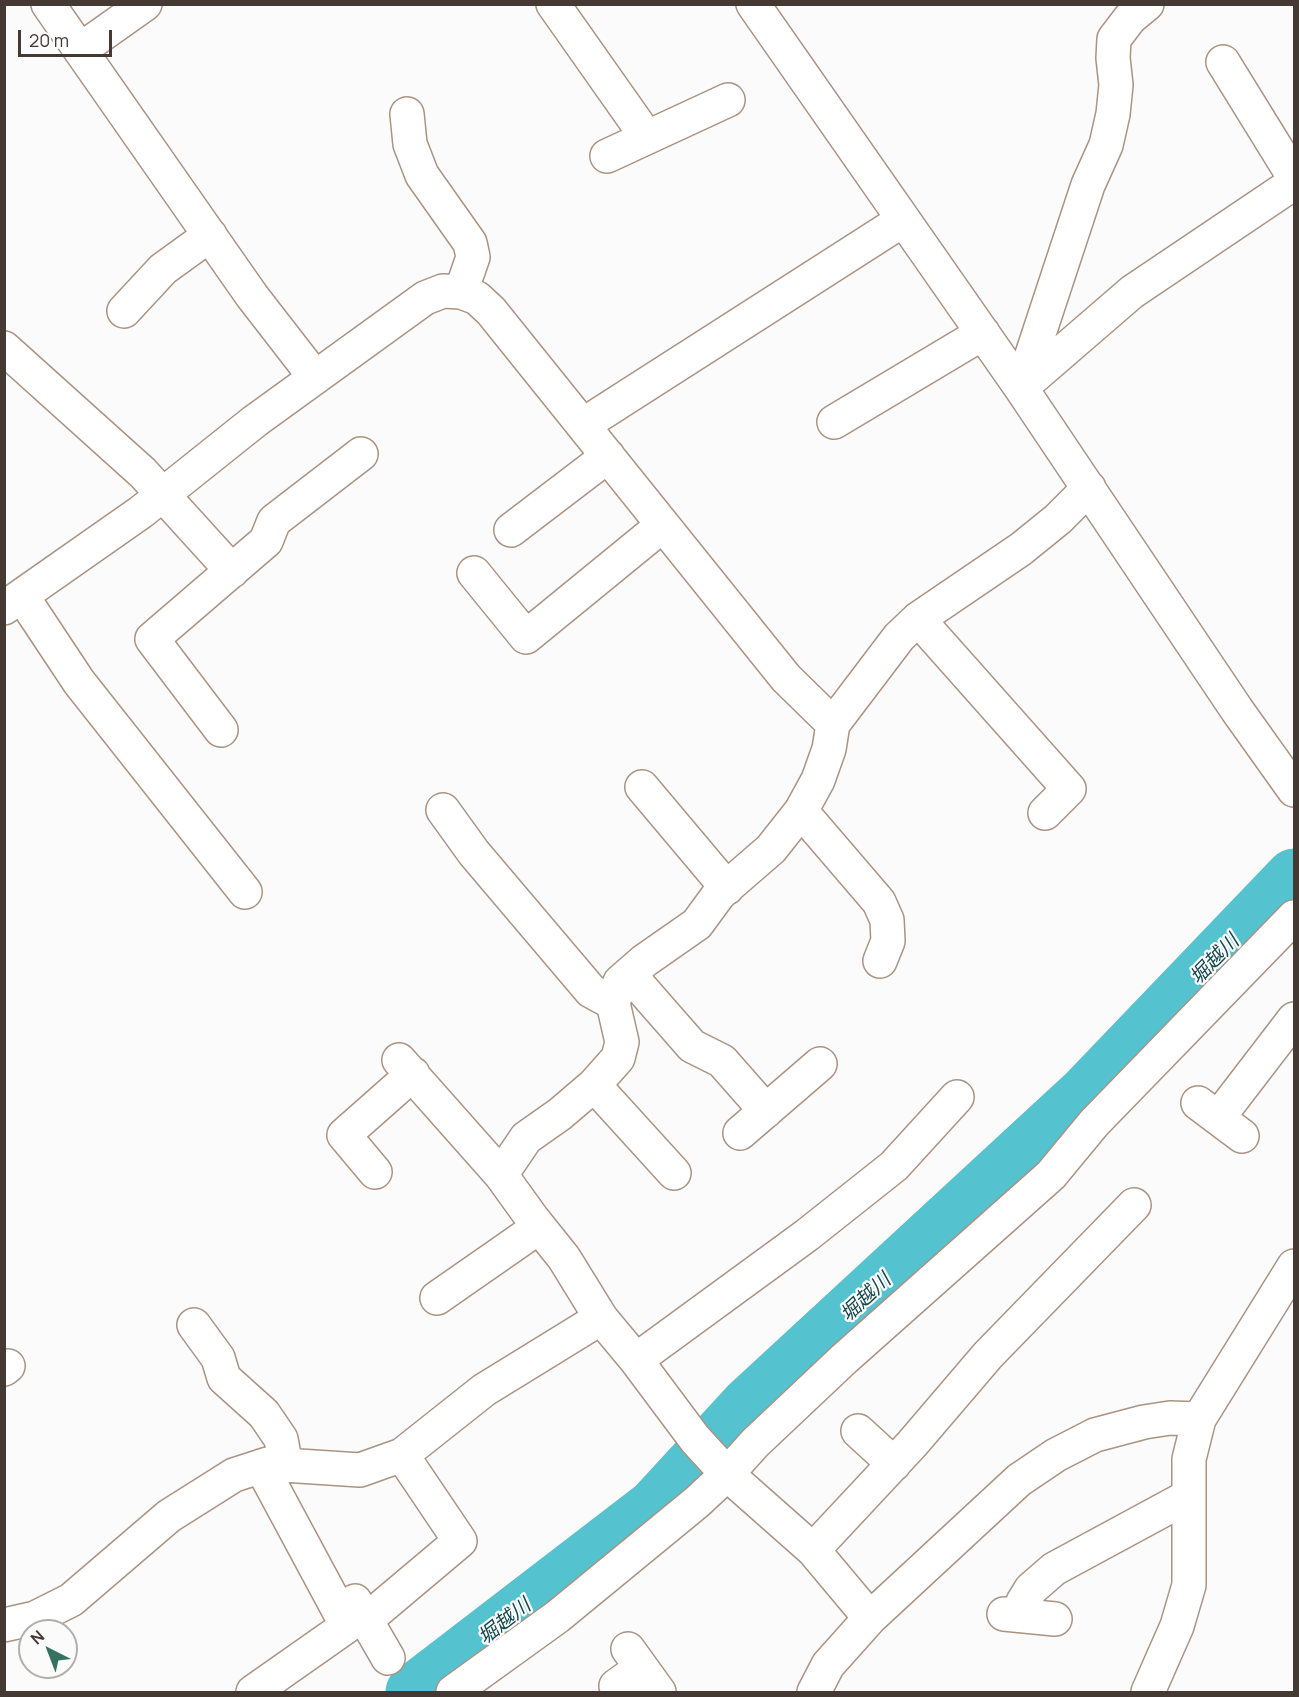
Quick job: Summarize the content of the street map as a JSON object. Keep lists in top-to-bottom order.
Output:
{
  "water": ["堀越川"],
  "scale_bar": "20 m",
  "north": "top left"
}
